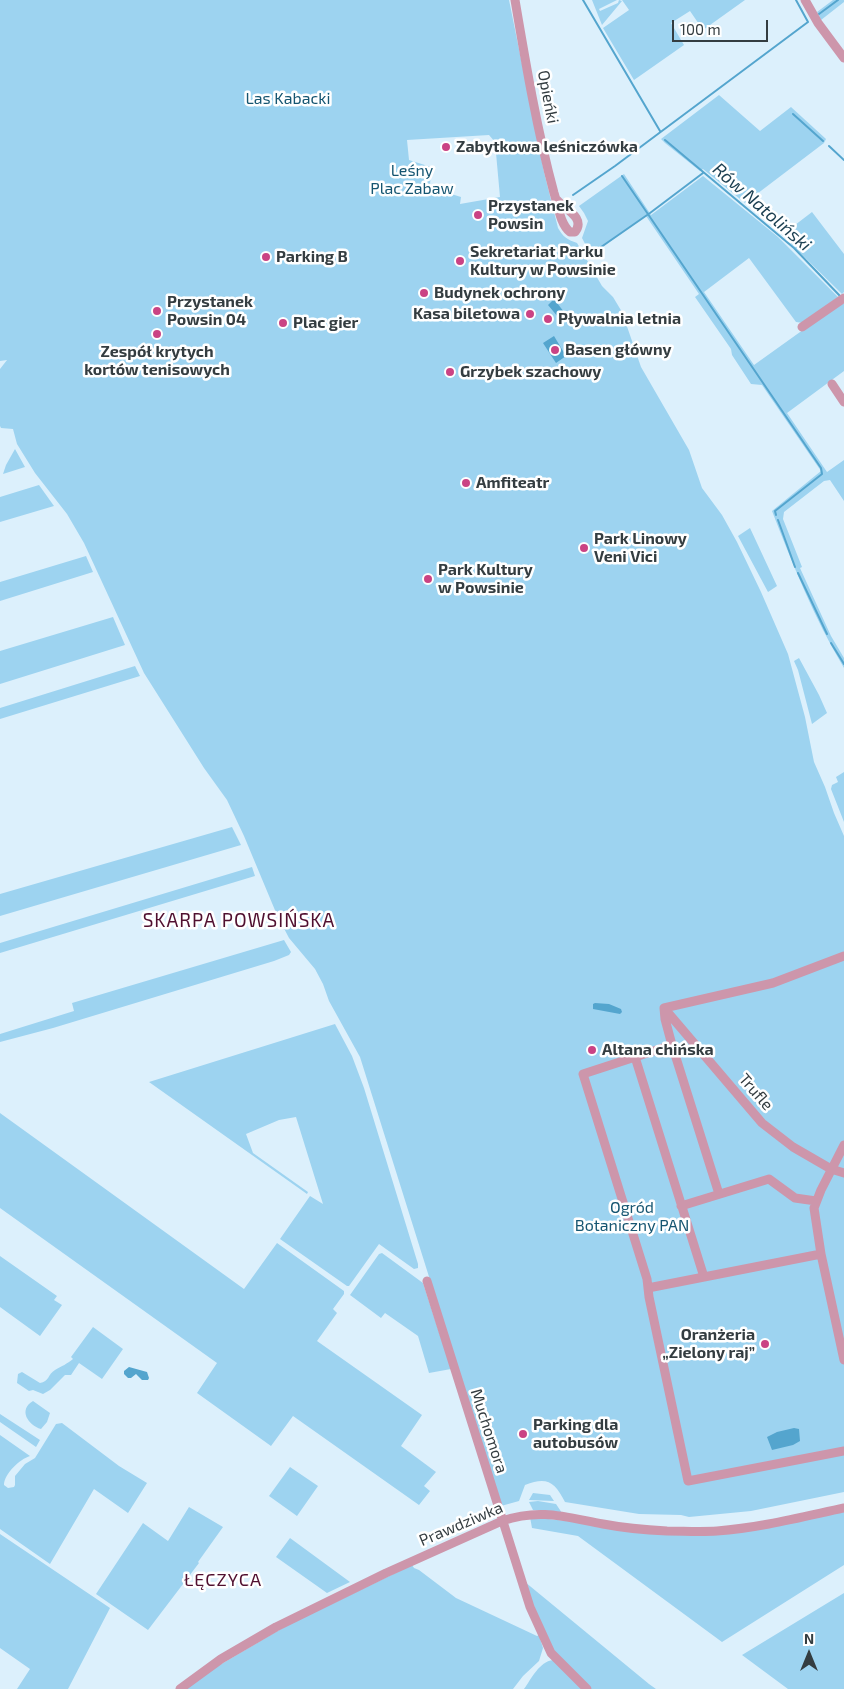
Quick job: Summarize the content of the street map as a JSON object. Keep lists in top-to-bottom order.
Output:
{
  "streets": {
    "street": [
      "Opieńki",
      "Trufle",
      "Muchomora",
      "Prawdziwka"
    ]
  },
  "crossings": [
    ["Muchomora", "Prawdziwka"]
  ],
  "districts": ["SKARPA POWSIŃSKA", "ŁĘCZYCA"],
  "water": ["Rów Natoliński"],
  "parks": ["Las Kabacki", "Leśny Plac Zabaw", "Ogród Botaniczny PAN"],
  "places": [
    "Zabytkowa leśniczówka",
    "Przystanek Powsin",
    "Parking B",
    "Sekretariat Parku Kultury w Powsinie",
    "Budynek ochrony",
    "Przystanek Powsin 04",
    "Kasa biletowa",
    "Pływalnia letnia",
    "Plac gier",
    "Zespół krytych kortów tenisowych",
    "Basen główny",
    "Grzybek szachowy",
    "Amfiteatr",
    "Park Linowy Veni Vici",
    "Park Kultury w Powsinie",
    "Altana chińska",
    "Oranżeria „Zielony raj”",
    "Parking dla autobusów"
  ],
  "scale_bar": "100 m",
  "north": "top"
}
